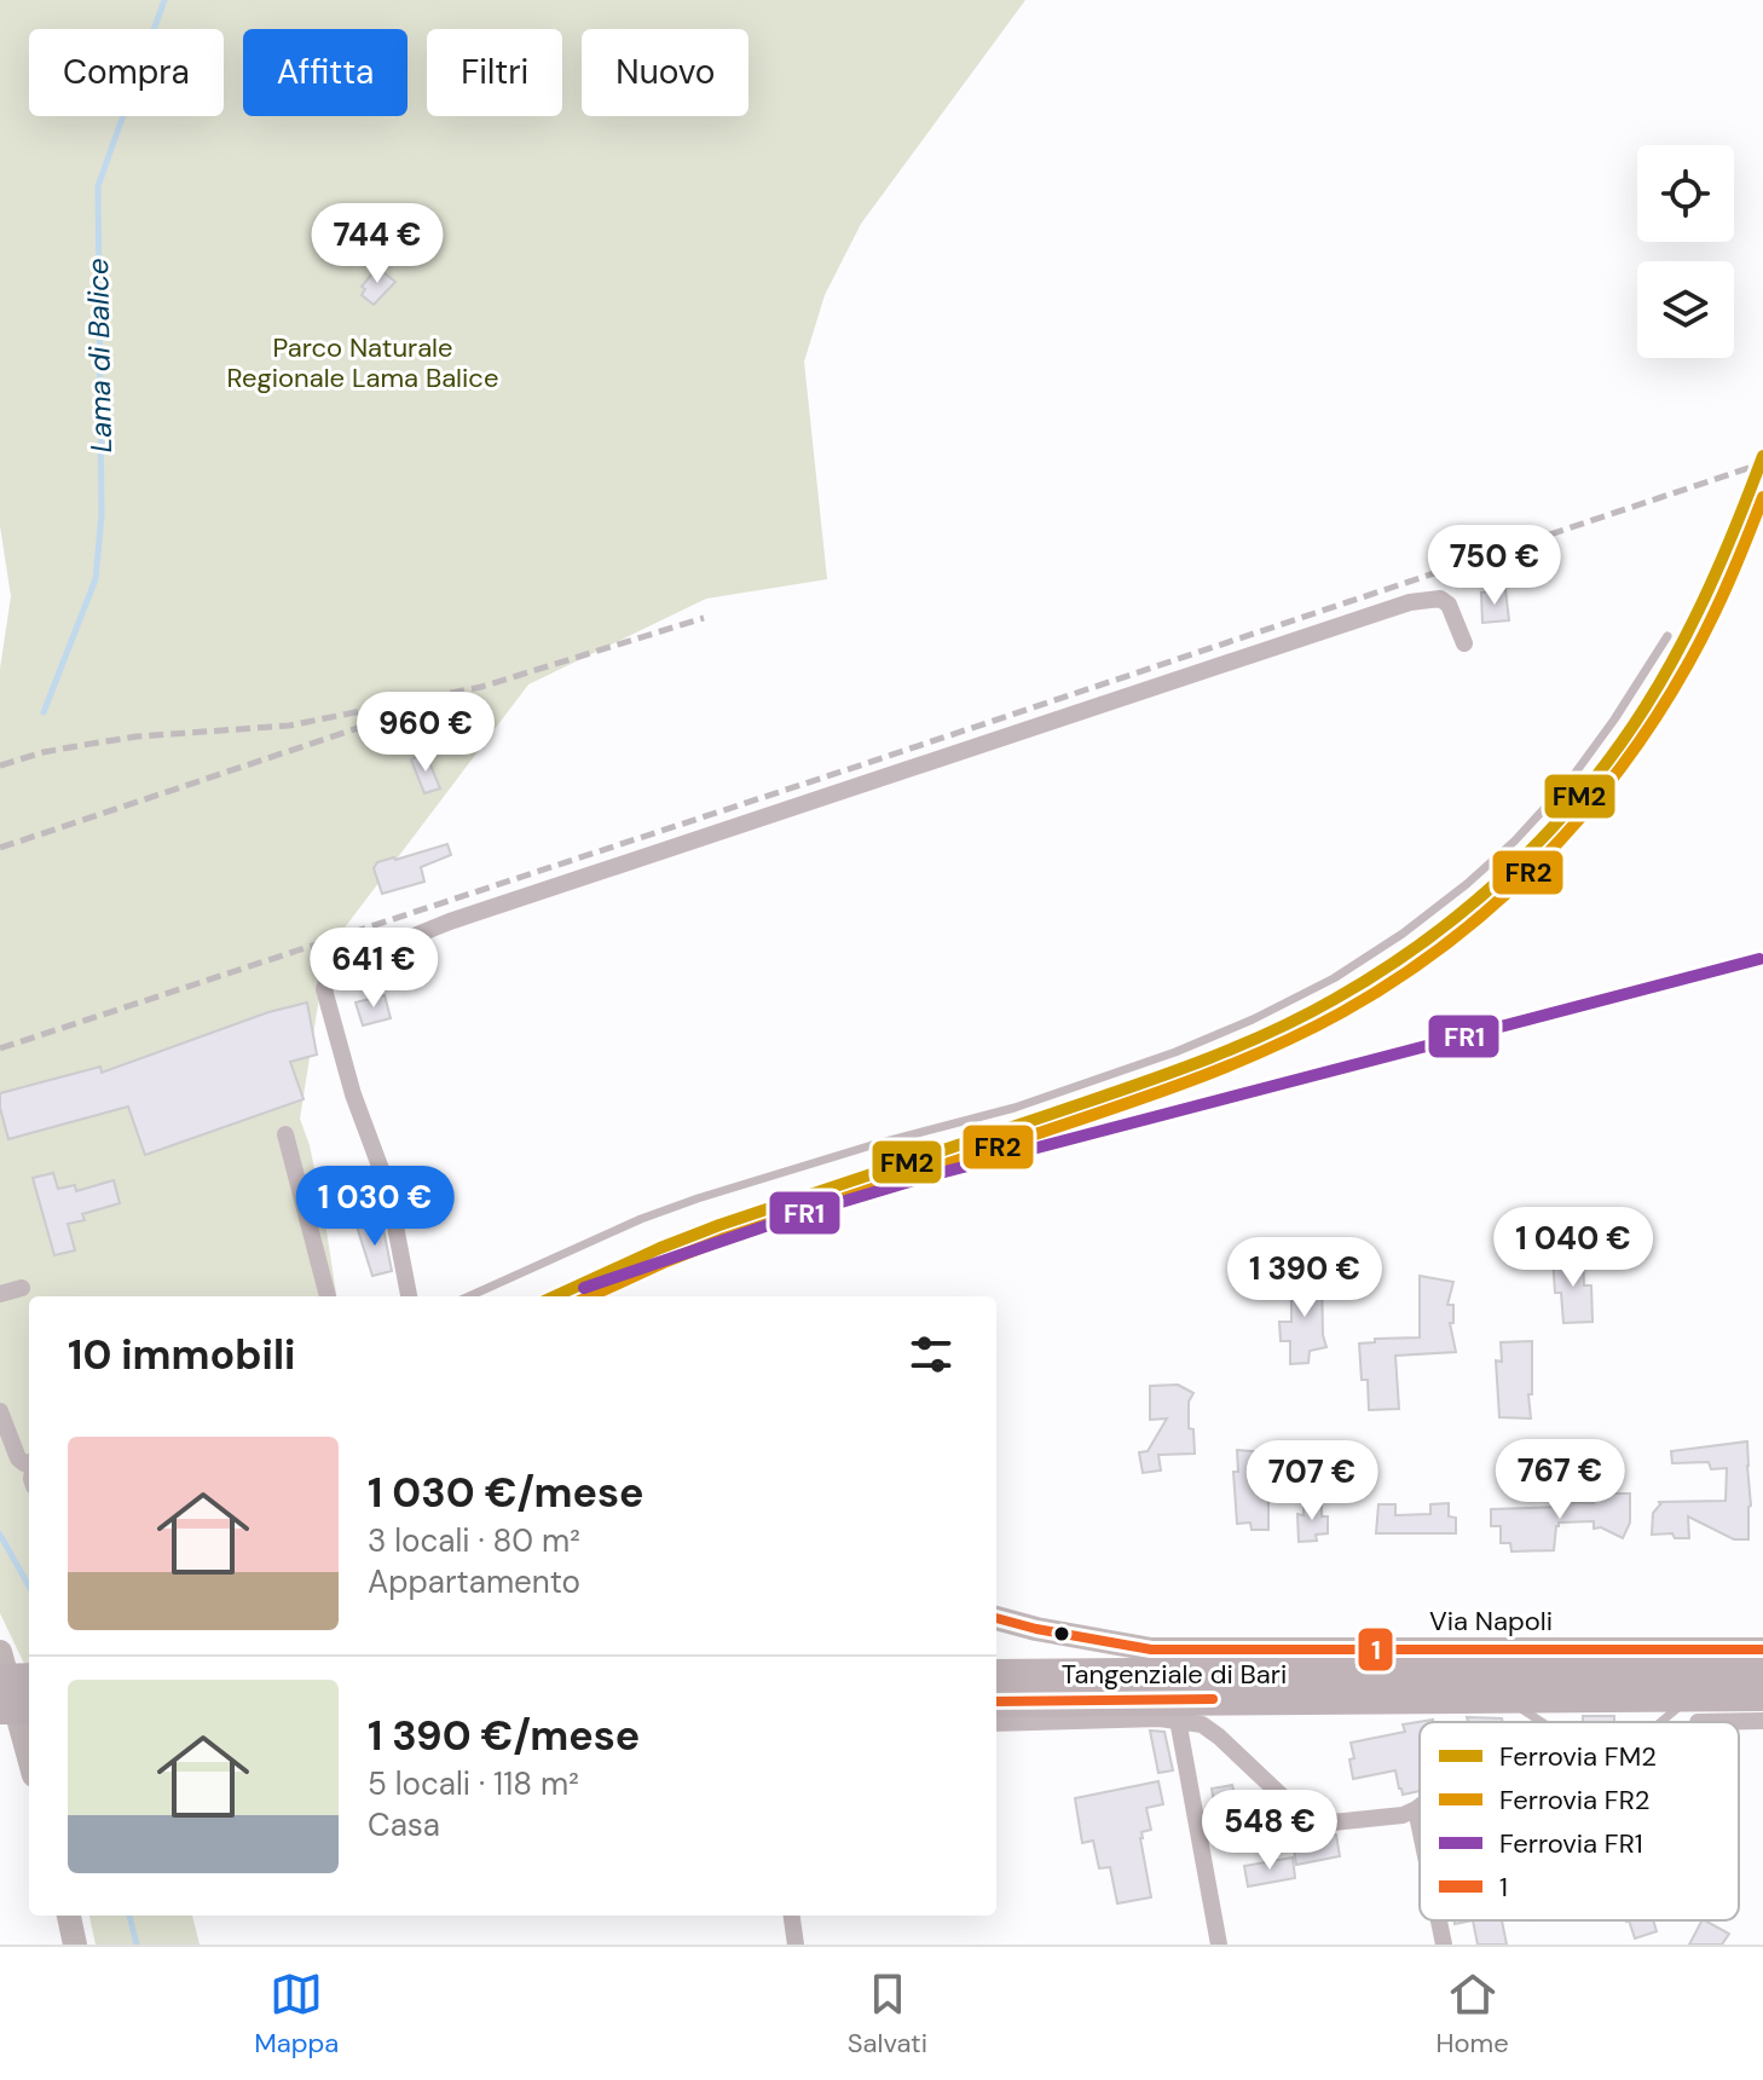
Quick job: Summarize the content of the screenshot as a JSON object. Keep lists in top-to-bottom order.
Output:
{
  "streets": {
    "highway": ["Tangenziale di Bari"],
    "street": ["Via Napoli"]
  },
  "water": ["Lama di Balice"],
  "parks": ["Parco Naturale Regionale Lama Balice"],
  "lines": [
    "rail line FM2",
    "rail line FR2",
    "rail line FR1",
    "transit line 1"
  ],
  "legend": [
    "Ferrovia FM2",
    "Ferrovia FR2",
    "Ferrovia FR1",
    "1"
  ],
  "page": {
    "chip": [
      "Compra",
      "Affitta",
      "Filtri",
      "Nuovo"
    ],
    "price": [
      "744 €",
      "750 €",
      "960 €",
      "641 €",
      "1 030 €",
      "1 040 €",
      "1 390 €",
      "767 €",
      "707 €",
      "548 €"
    ],
    "heading": "10 immobili",
    "list": [
      {
        "name": "1 030 €/mese",
        "note": "3 locali · 80 m² · Appartamento"
      },
      {
        "name": "1 390 €/mese",
        "note": "5 locali · 118 m² · Casa"
      }
    ],
    "tabs": ["Mappa", "Salvati", "Home"]
  }
}
